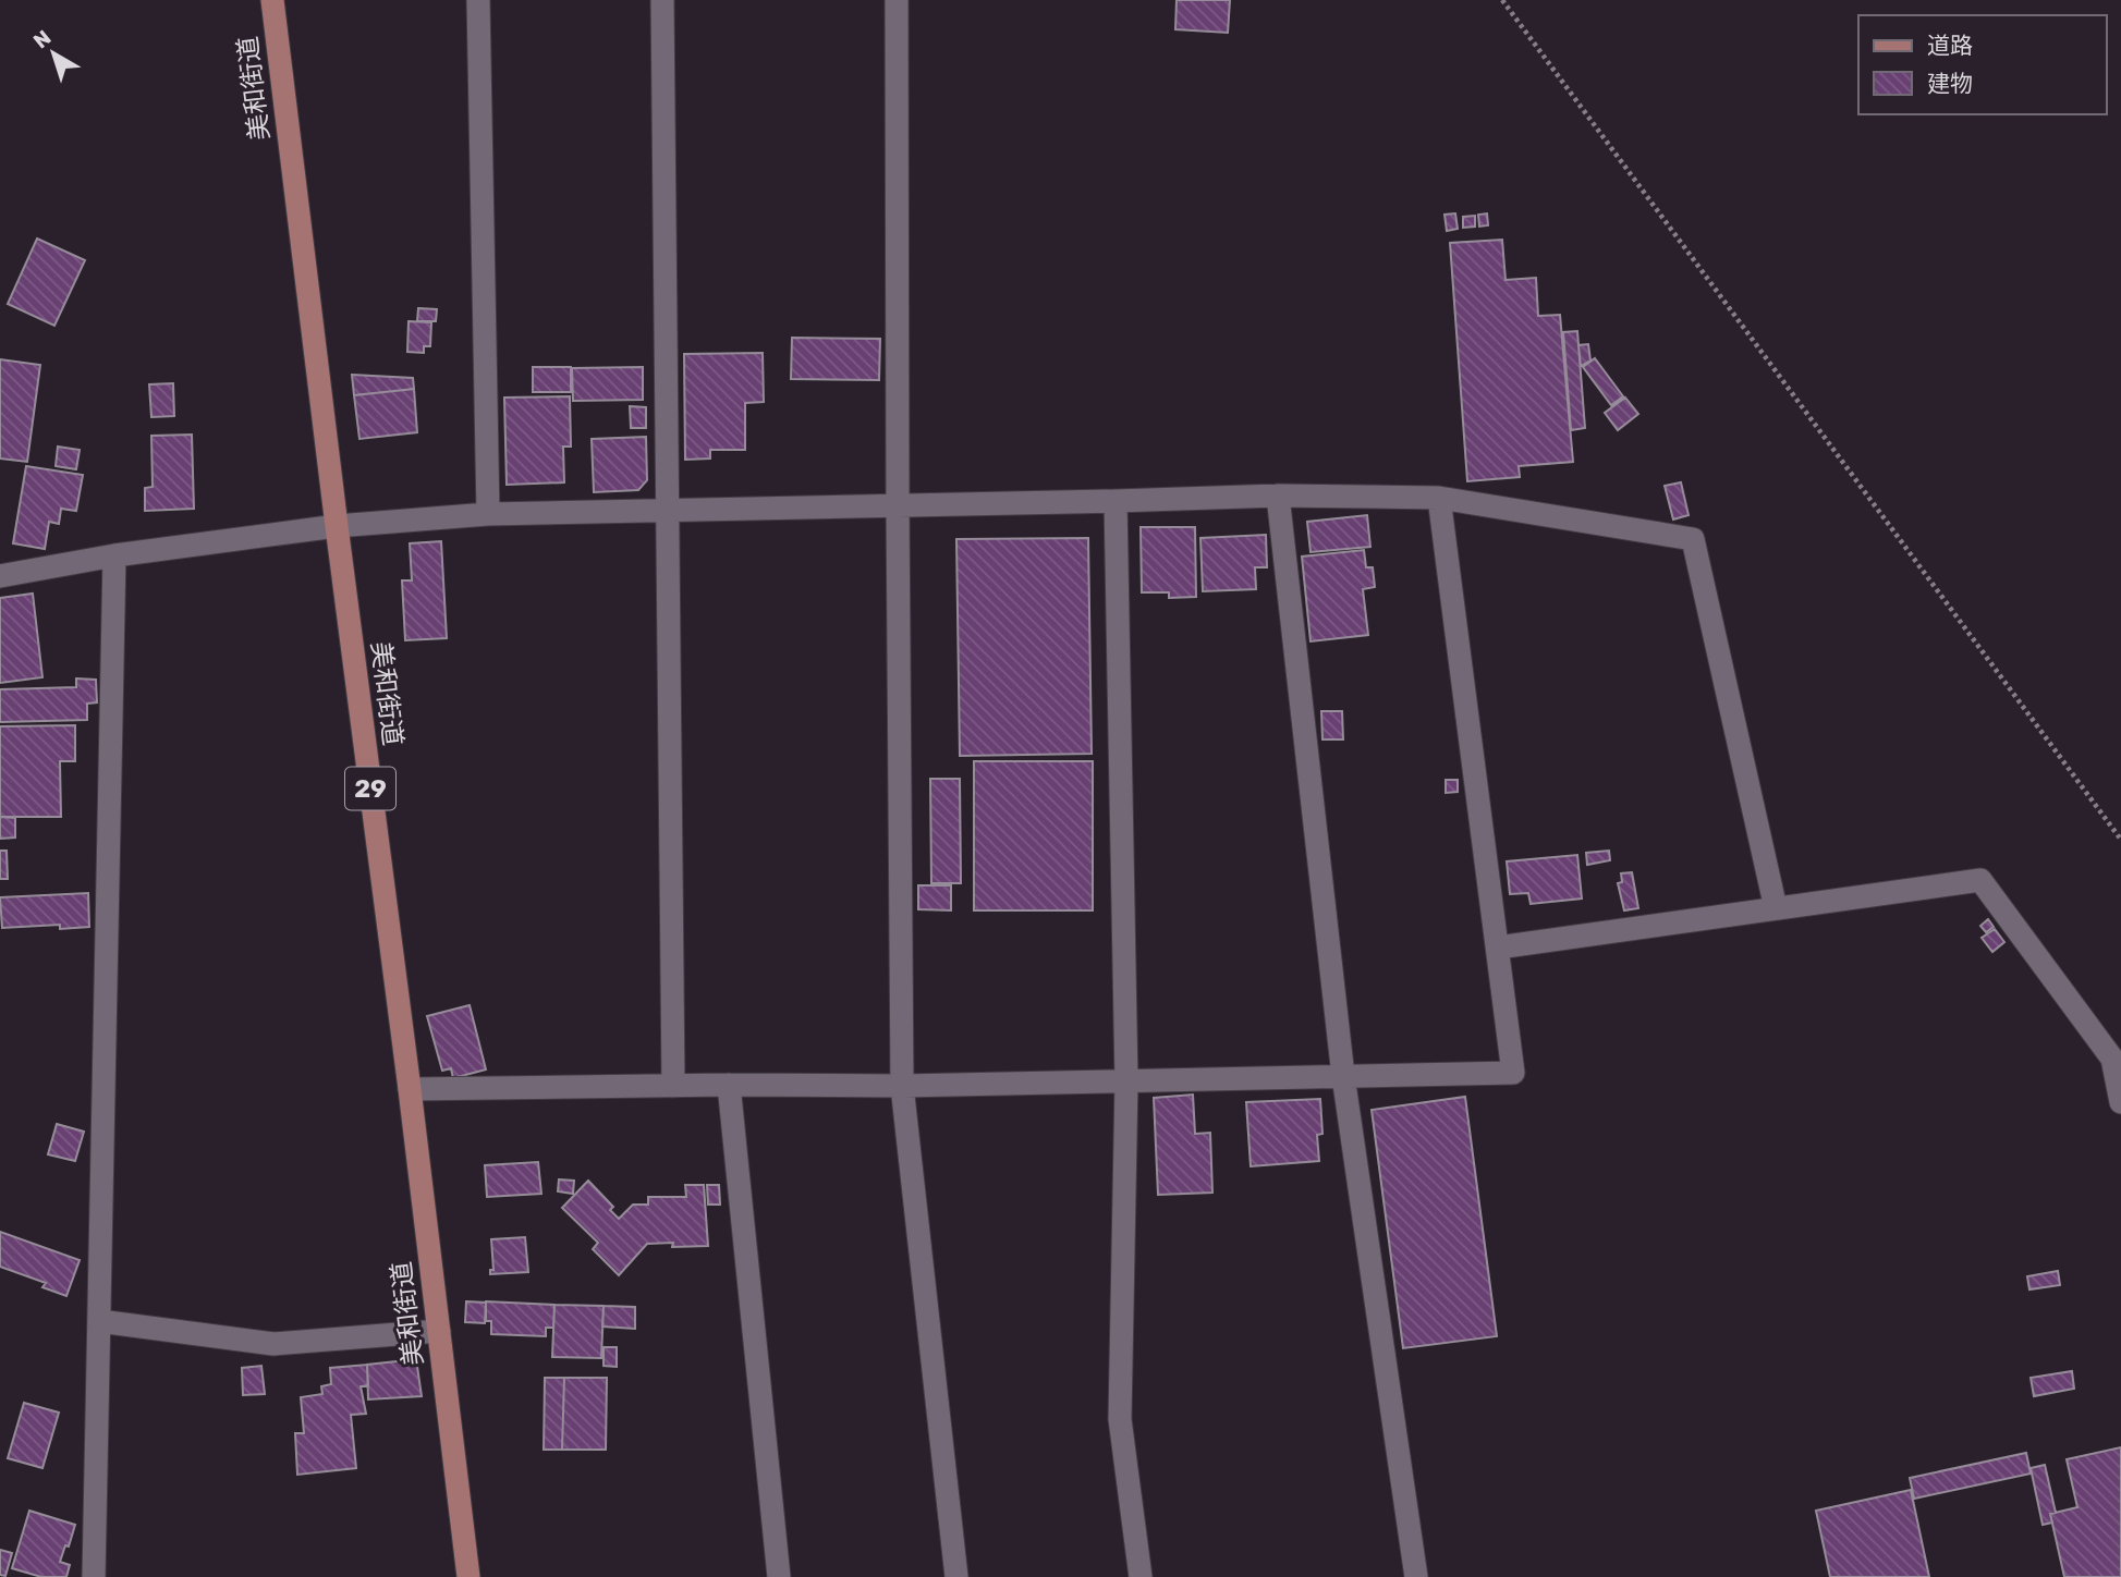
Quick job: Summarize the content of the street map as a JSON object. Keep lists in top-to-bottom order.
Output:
{
  "streets": {
    "main road": ["美和街道", "29"]
  },
  "legend": ["道路", "建物"],
  "north": "top left"
}
